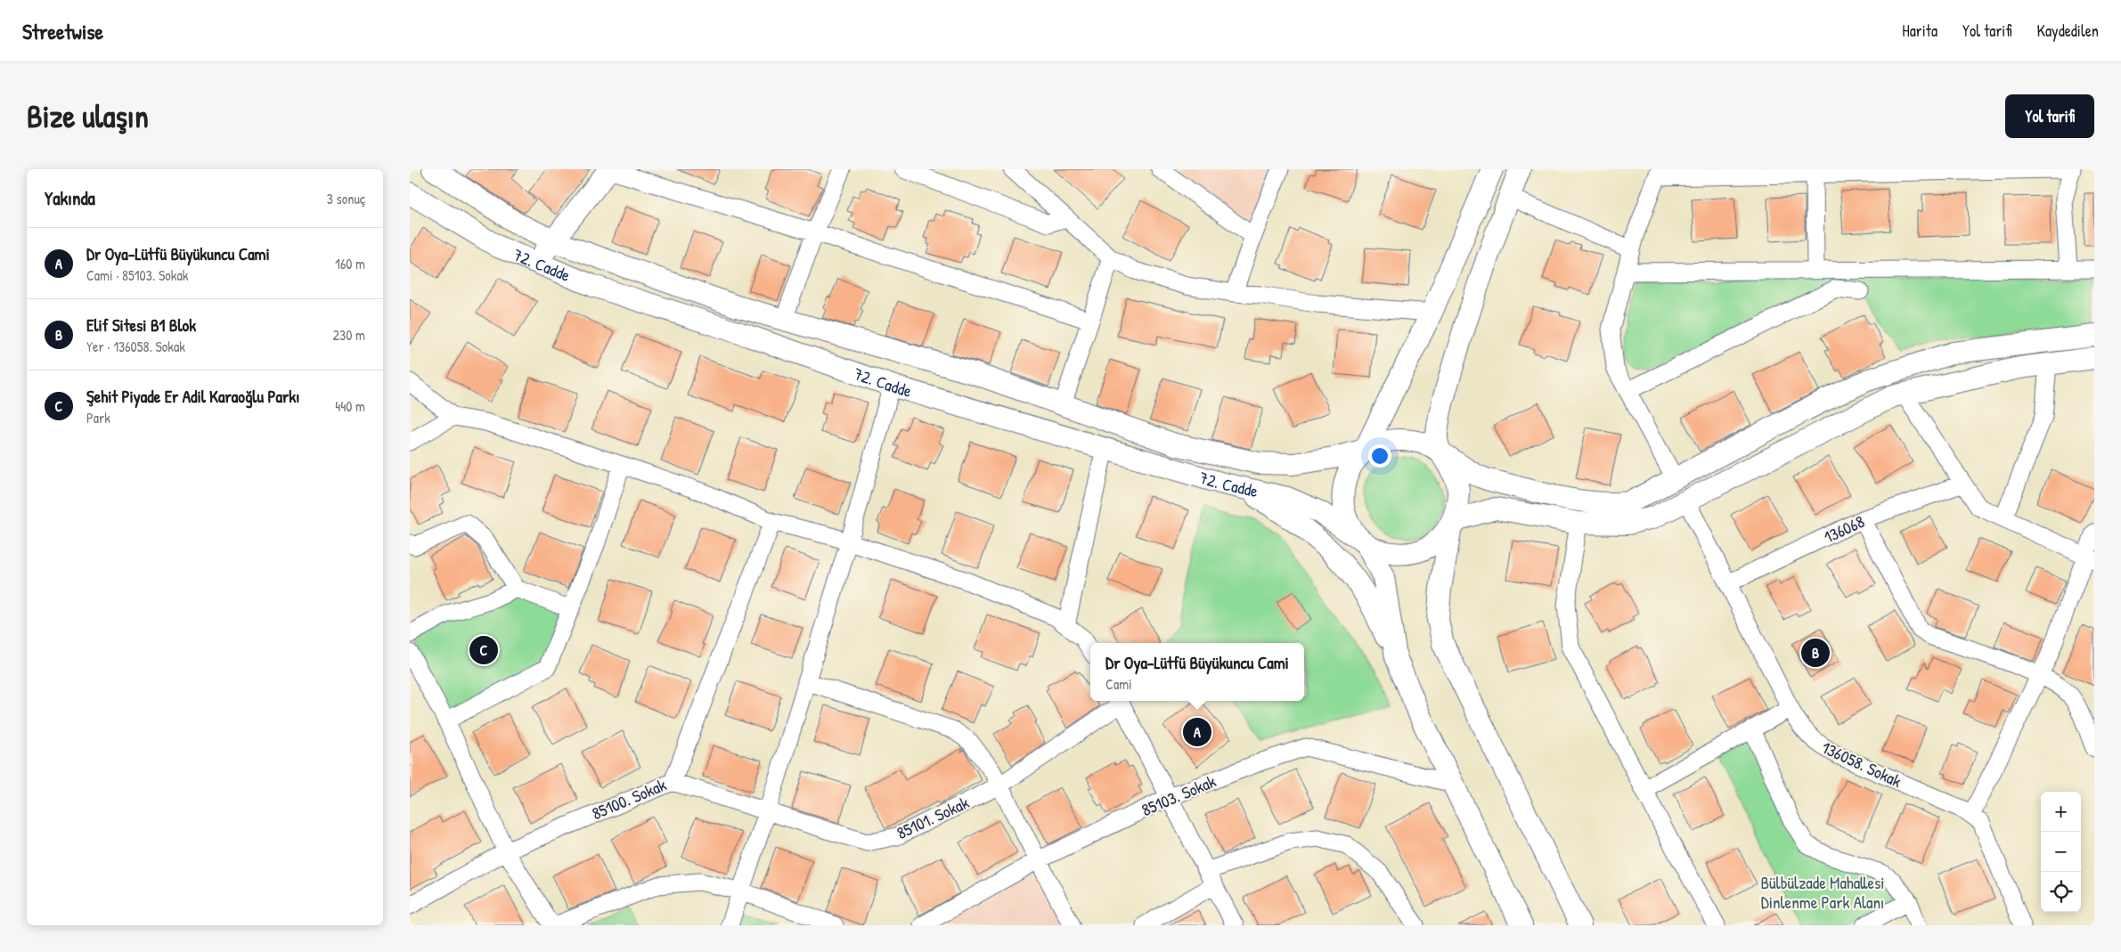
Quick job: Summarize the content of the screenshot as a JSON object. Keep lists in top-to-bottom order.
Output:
{
  "streets": {
    "main road": ["72. Cadde"],
    "street": [
      "136068",
      "136058. Sokak",
      "85103. Sokak",
      "85100. Sokak",
      "85101. Sokak"
    ]
  },
  "crossings": [
    ["136068", "136058. Sokak"],
    ["85100. Sokak", "85101. Sokak"]
  ],
  "parks": ["Bülbülzade Mahallesi Dinlenme Park Alanı"],
  "page": {
    "header": "Streetwise",
    "nav": ["Harita", "Yol tarifi", "Kaydedilen"],
    "buttons": "Yol tarifi",
    "title": "Bize ulaşın",
    "heading": ["Yakında", "3 sonuç"],
    "list": [
      {
        "mark": "A",
        "name": "Dr Oya-Lütfü Büyükuncu Cami",
        "note": "Cami · 85103. Sokak",
        "value": "160 m"
      },
      {
        "mark": "B",
        "name": "Elif Sitesi B1 Blok",
        "note": "Yer · 136058. Sokak",
        "value": "230 m"
      },
      {
        "mark": "C",
        "name": "Şehit Piyade Er Adil Karaoğlu Parkı",
        "note": "Park",
        "value": "440 m"
      }
    ],
    "pins": ["C", "B", "A"],
    "popup": ["Dr Oya-Lütfü Büyükuncu Cami", "Cami"],
    "map_buttons": ["+", "−"]
  }
}
